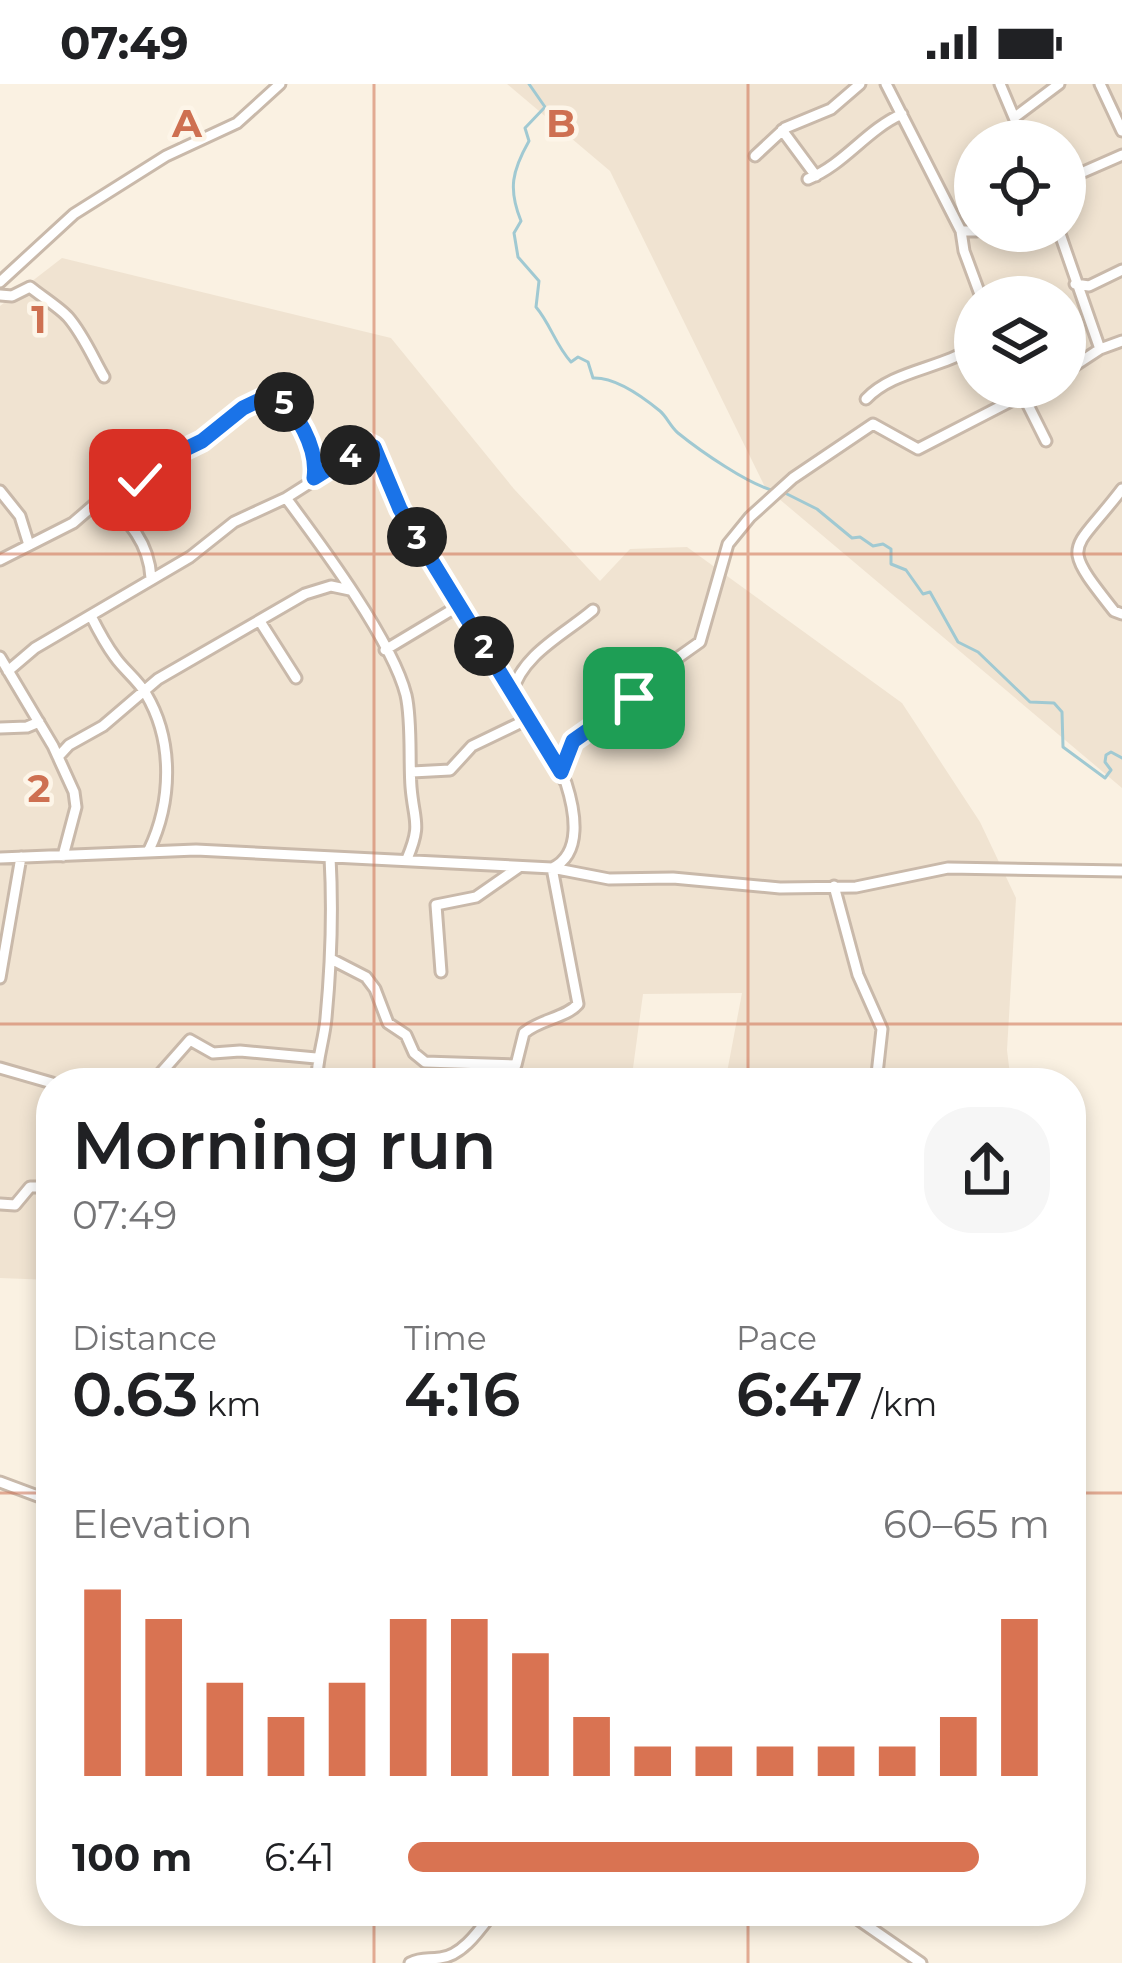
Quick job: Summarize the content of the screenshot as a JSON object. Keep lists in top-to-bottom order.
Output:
{
  "page": {
    "status": "07:49",
    "pins": [
      "5",
      "4",
      "3",
      "2"
    ],
    "heading": ["Morning run", "07:49"],
    "stats": [
      ["Distance", "0.63 km"],
      ["Time", "4:16"],
      ["Pace", "6:47 /km"]
    ],
    "chart": ["Elevation", "60–65 m"],
    "list": [
      {
        "name": "100 m",
        "note": "6:41"
      }
    ]
  },
  "grid": {
    "columns": ["A", "B"],
    "rows": ["1", "2"]
  }
}
